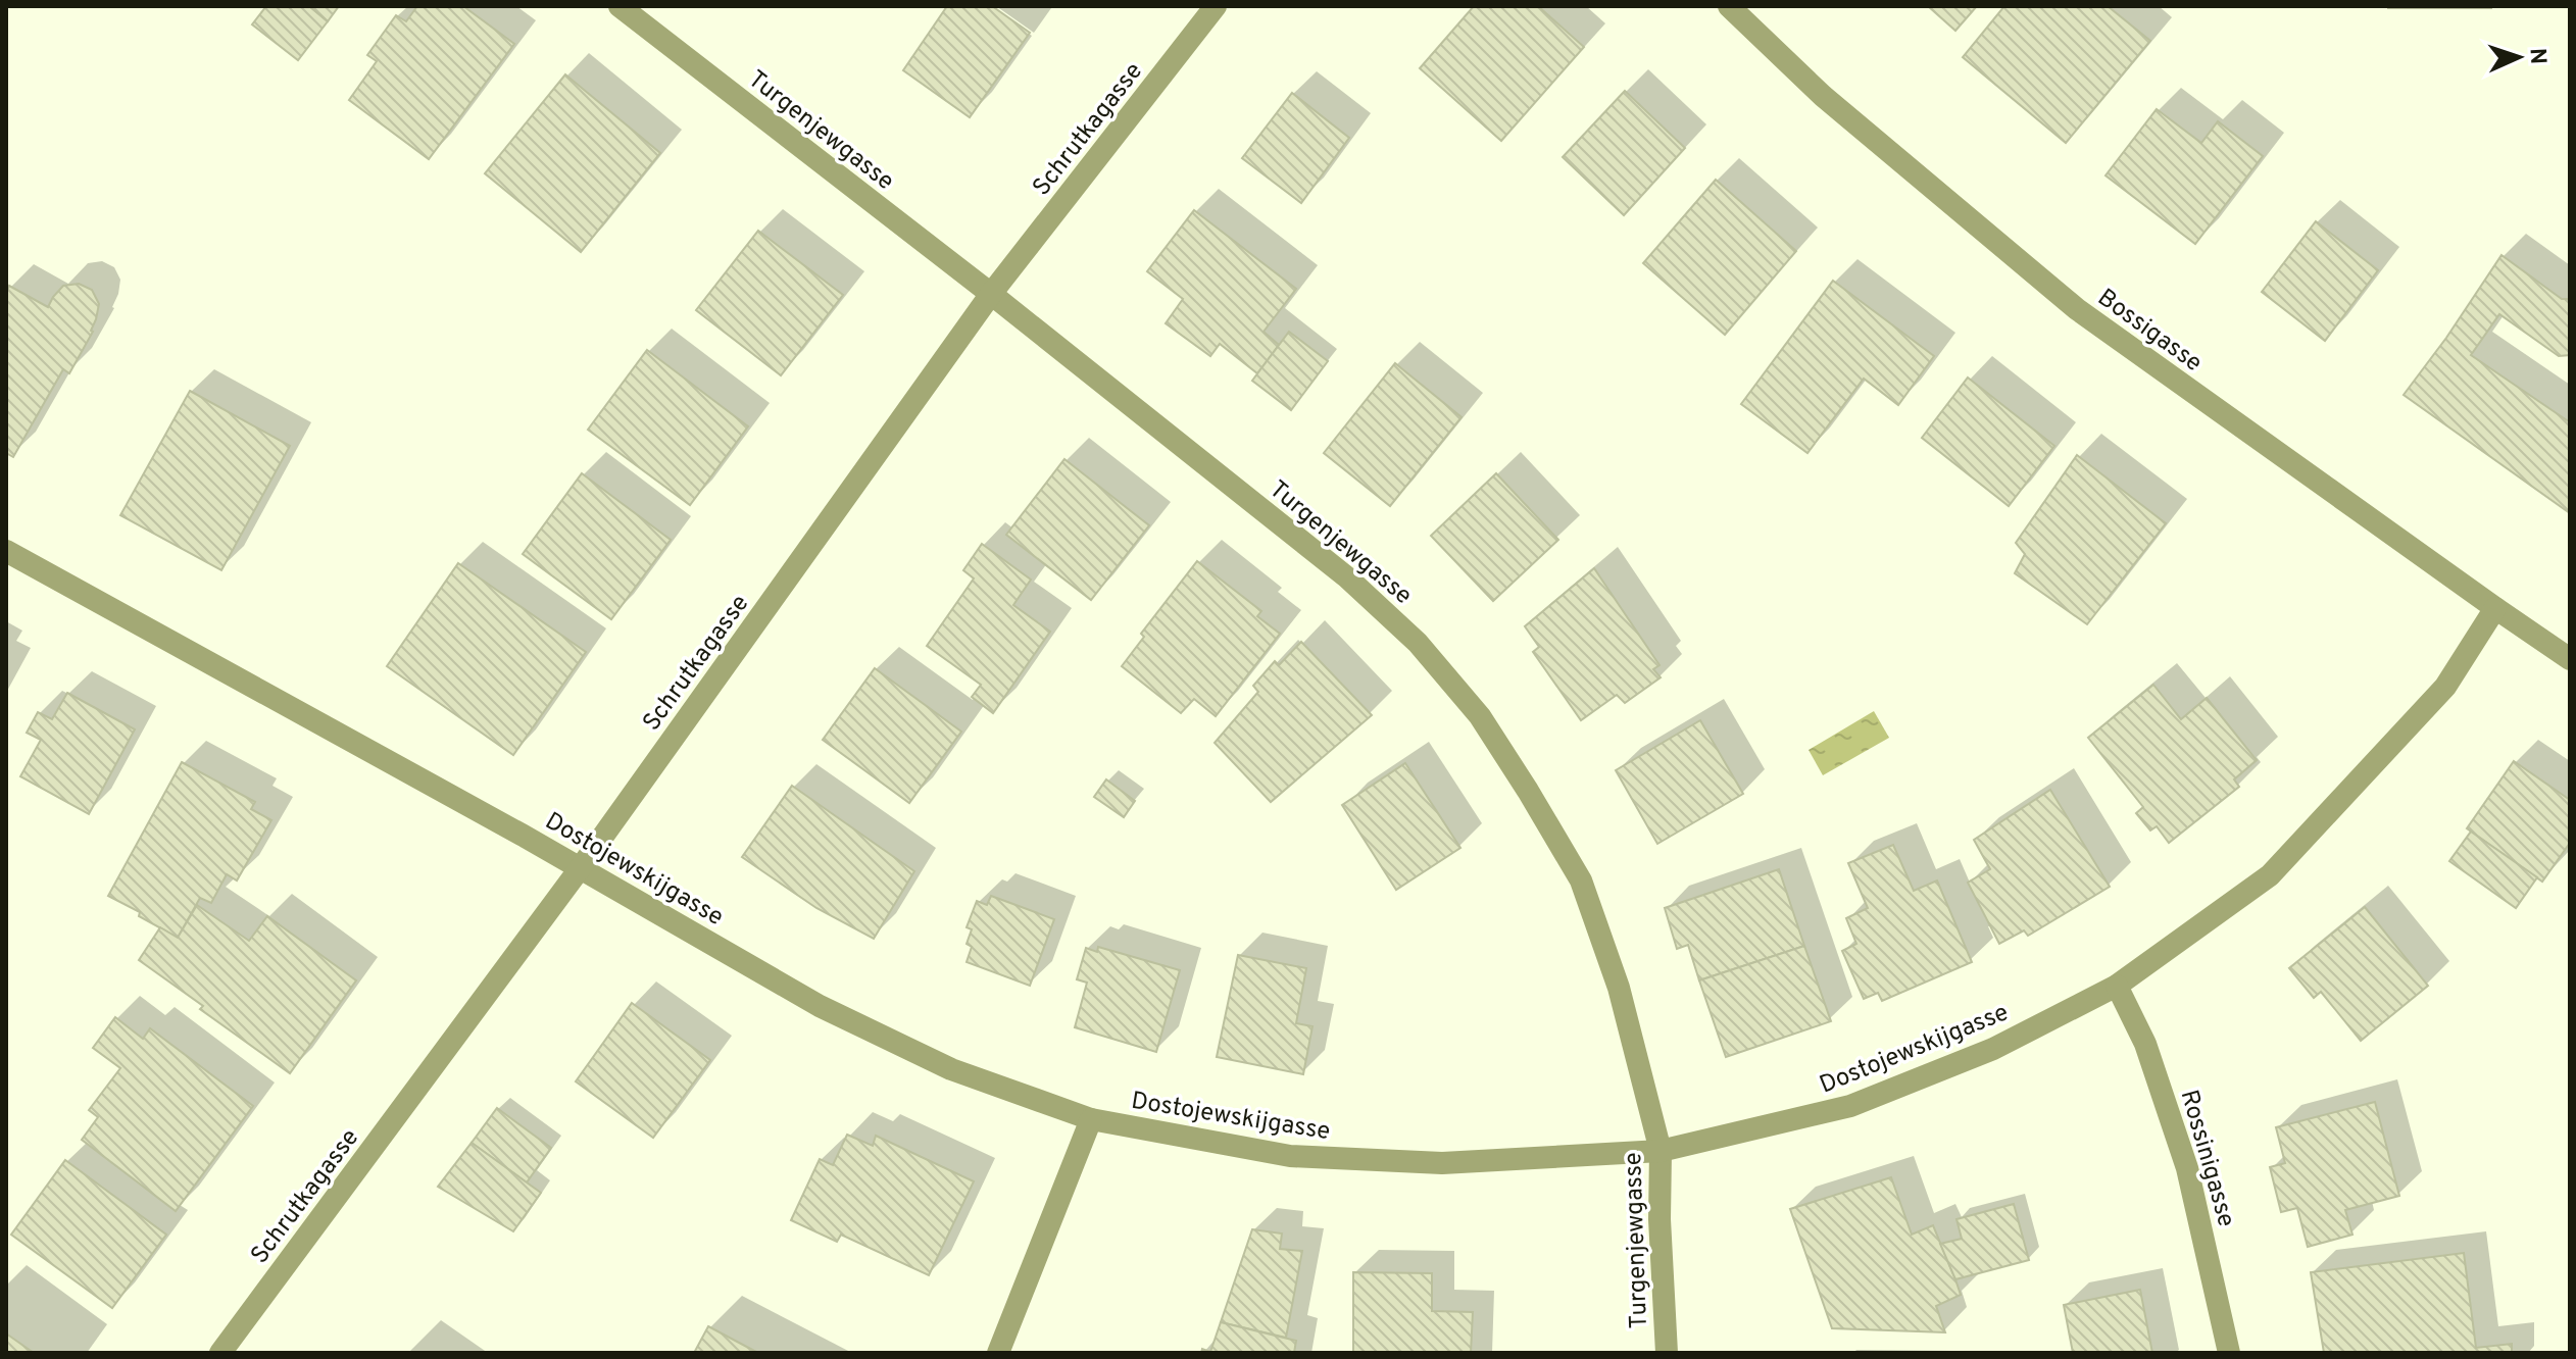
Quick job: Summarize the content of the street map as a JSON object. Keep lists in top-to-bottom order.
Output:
{
  "streets": {
    "street": [
      "Schrutkagasse",
      "Turgenjewgasse",
      "Bossigasse",
      "Dostojewskijgasse",
      "Rossinigasse"
    ]
  },
  "crossings": [
    ["Schrutkagasse", "Turgenjewgasse"],
    ["Schrutkagasse", "Dostojewskijgasse"],
    ["Turgenjewgasse", "Dostojewskijgasse"],
    ["Bossigasse", "Dostojewskijgasse"],
    ["Dostojewskijgasse", "Rossinigasse"]
  ],
  "north": "right"
}
